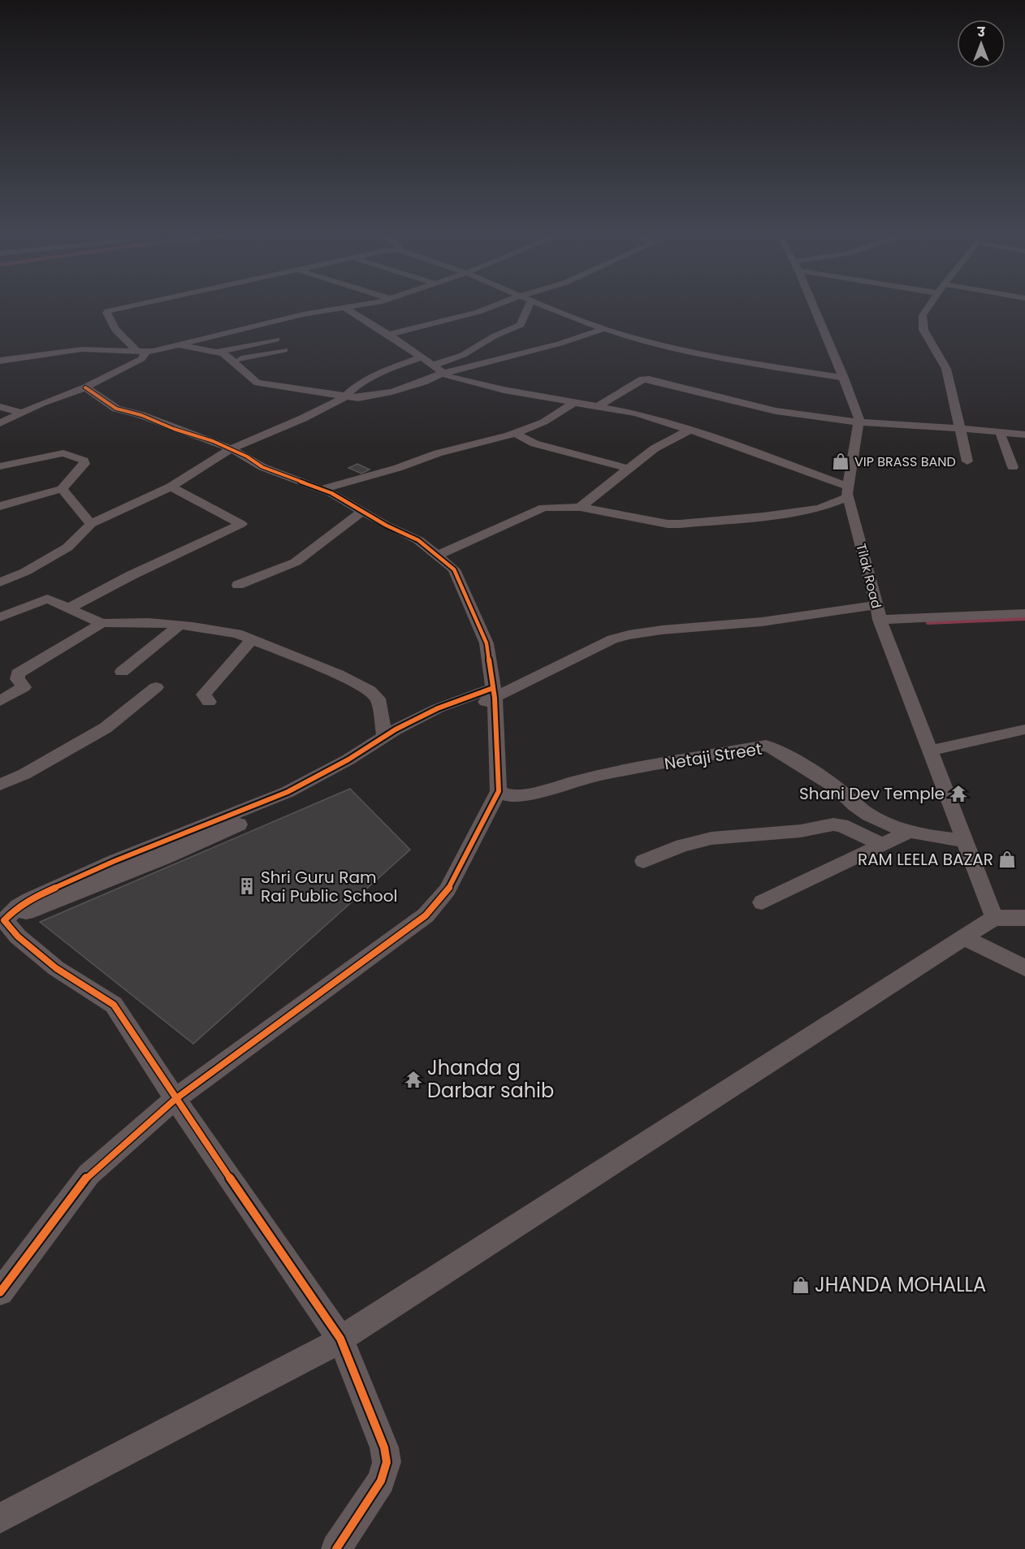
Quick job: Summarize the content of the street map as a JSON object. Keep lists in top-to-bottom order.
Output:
{
  "streets": {
    "street": ["Tilak Road", "Netaji Street"]
  },
  "crossings": [
    ["Tilak Road", "Netaji Street"]
  ],
  "places": {
    "shop": ["VIP BRASS BAND", "RAM LEELA BAZAR", "JHANDA MOHALLA"],
    "temple": ["Shani Dev Temple", "Jhanda g Darbar sahib"],
    "building": ["Shri Guru Ram Rai Public School"]
  },
  "north": "top"
}
